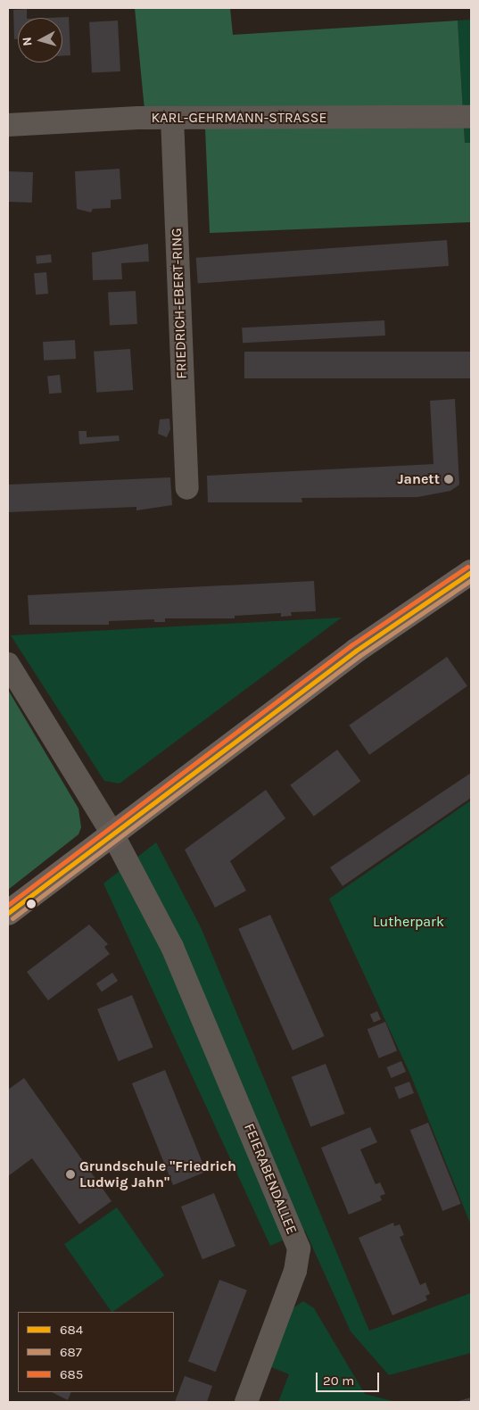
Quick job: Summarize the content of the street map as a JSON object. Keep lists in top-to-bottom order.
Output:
{
  "streets": {
    "street": ["KARL-GEHRMANN-STRASSE", "FRIEDRICH-EBERT-RING", "FEIERABENDALLEE"]
  },
  "crossings": [
    ["KARL-GEHRMANN-STRASSE", "FRIEDRICH-EBERT-RING"]
  ],
  "parks": ["Lutherpark"],
  "places": ["Janett", "Grundschule \"Friedrich Ludwig Jahn\""],
  "lines": ["transit line 685", "transit line 684", "transit line 687"],
  "legend": ["684", "687", "685"],
  "scale_bar": "20 m",
  "north": "left"
}
